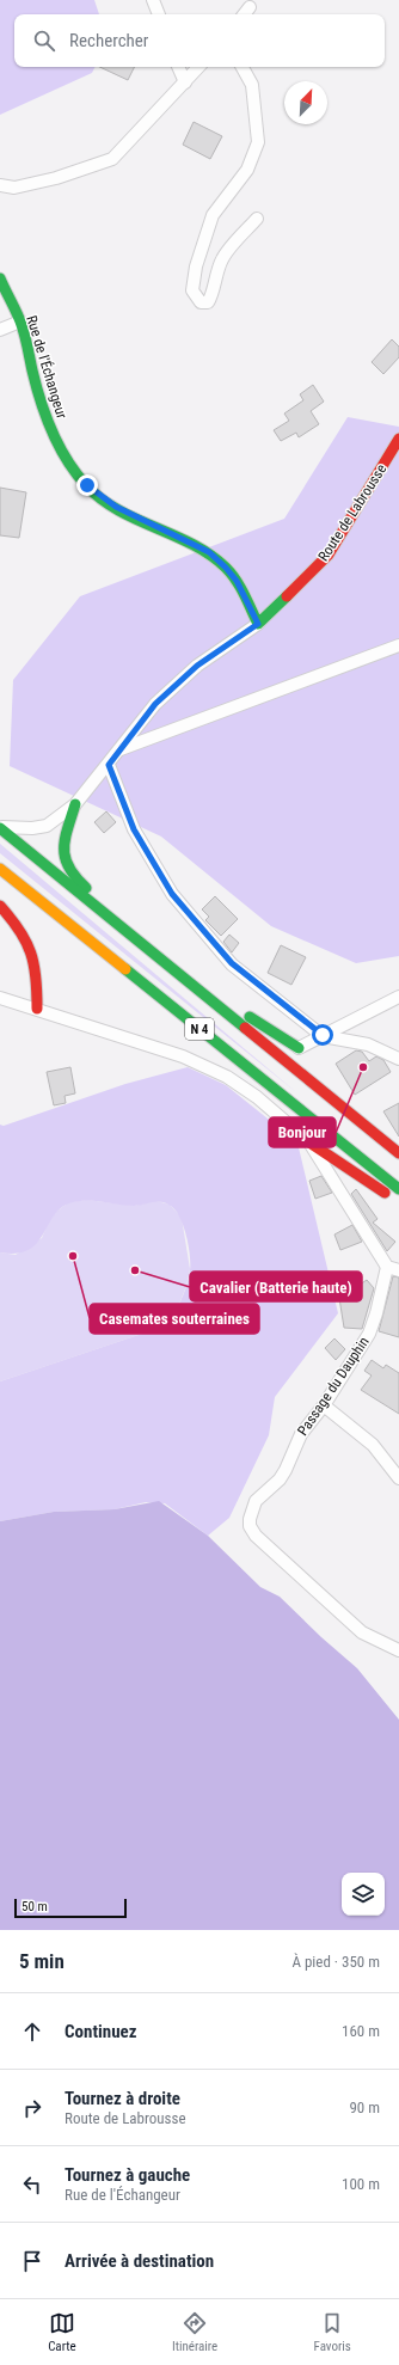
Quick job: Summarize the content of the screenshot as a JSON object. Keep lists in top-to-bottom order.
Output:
{
  "streets": {
    "main road": ["Rue de l'Échangeur", "Route de Labrousse", "N 4"],
    "street": ["Passage du Dauphin"]
  },
  "crossings": [
    ["Rue de l'Échangeur", "Route de Labrousse"],
    ["Route de Labrousse", "N 4"]
  ],
  "places": ["Bonjour", "Casemates souterraines", "Cavalier (Batterie haute)"],
  "scale_bar": "50 m",
  "north": "top right",
  "page": {
    "search": "Rechercher",
    "scale": "50 m",
    "heading": ["5 min", "À pied · 350 m"],
    "list": [
      ["Continuez", "160 m"],
      ["Tournez à droite", "Route de Labrousse", "90 m"],
      ["Tournez à gauche", "Rue de l'Échangeur", "100 m"],
      "Arrivée à destination"
    ],
    "nav": ["Carte", "Itinéraire", "Favoris"]
  }
}
